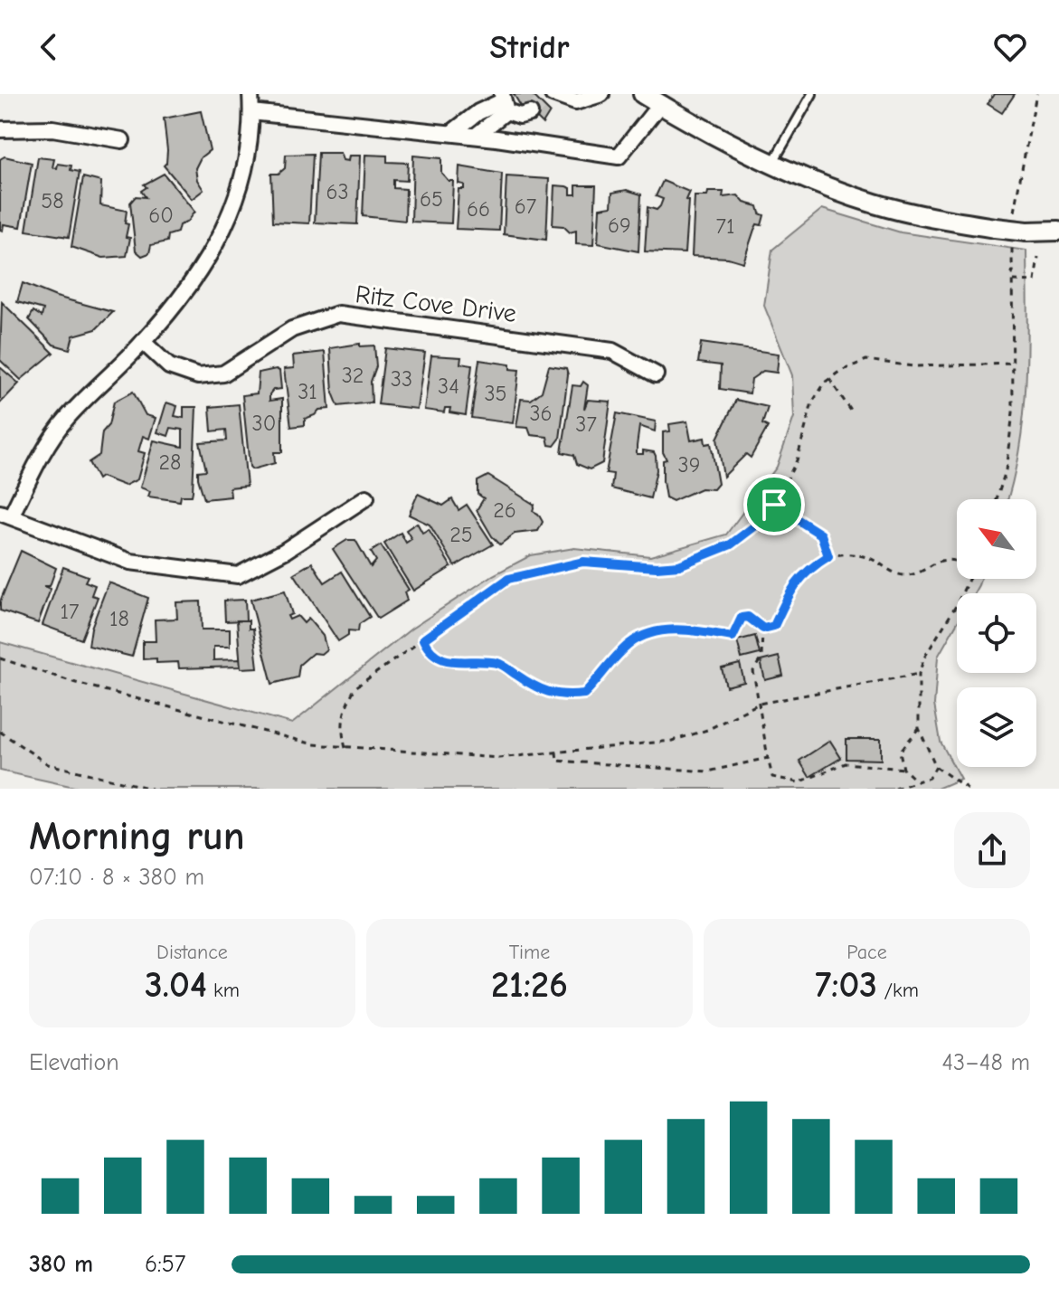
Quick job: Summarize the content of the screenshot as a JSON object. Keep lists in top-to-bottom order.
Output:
{
  "streets": {
    "street": ["Ritz Cove Drive"]
  },
  "house_numbers": [
    "63",
    "65",
    "58",
    "67",
    "66",
    "60",
    "69",
    "71",
    "32",
    "33",
    "34",
    "31",
    "35",
    "36",
    "30",
    "37",
    "28",
    "39",
    "26",
    "25",
    "17",
    "18"
  ],
  "north": "top left",
  "page": {
    "header": "Stridr",
    "heading": ["Morning run", "07:10 · 8 × 380 m"],
    "stats": [
      ["Distance", "3.04 km"],
      ["Time", "21:26"],
      ["Pace", "7:03 /km"]
    ],
    "chart": ["Elevation", "43–48 m"],
    "list": [
      {
        "name": "380 m",
        "note": "6:57"
      }
    ]
  }
}
